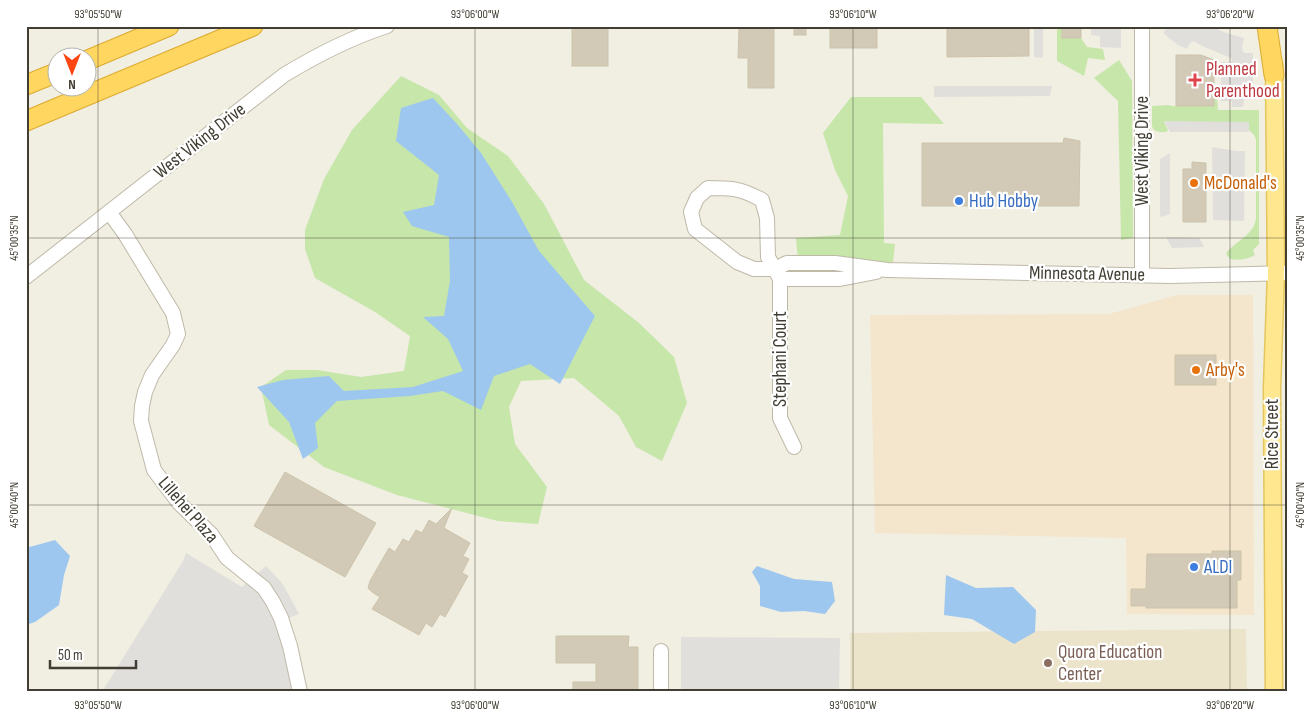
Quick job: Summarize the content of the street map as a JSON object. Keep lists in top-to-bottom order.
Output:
{
  "streets": {
    "main road": ["Rice Street"],
    "street": [
      "West Viking Drive",
      "Minnesota Avenue",
      "Stephani Court",
      "Lillehei Plaza"
    ]
  },
  "crossings": [
    ["West Viking Drive", "Minnesota Avenue"],
    ["West Viking Drive", "Lillehei Plaza"],
    ["Minnesota Avenue", "Stephani Court"],
    ["Minnesota Avenue", "Rice Street"]
  ],
  "places": {
    "health": ["Planned Parenthood"],
    "other": [
      "McDonald's",
      "Hub Hobby",
      "Arby's",
      "ALDI",
      "Quora Education Center"
    ]
  },
  "scale_bar": "50 m",
  "north": "bottom",
  "coordinates": [
    "93°05'50\"W",
    "93°06'00\"W",
    "93°06'10\"W",
    "93°06'20\"W",
    "45°00'35\"N",
    "45°00'40\"N"
  ]
}
